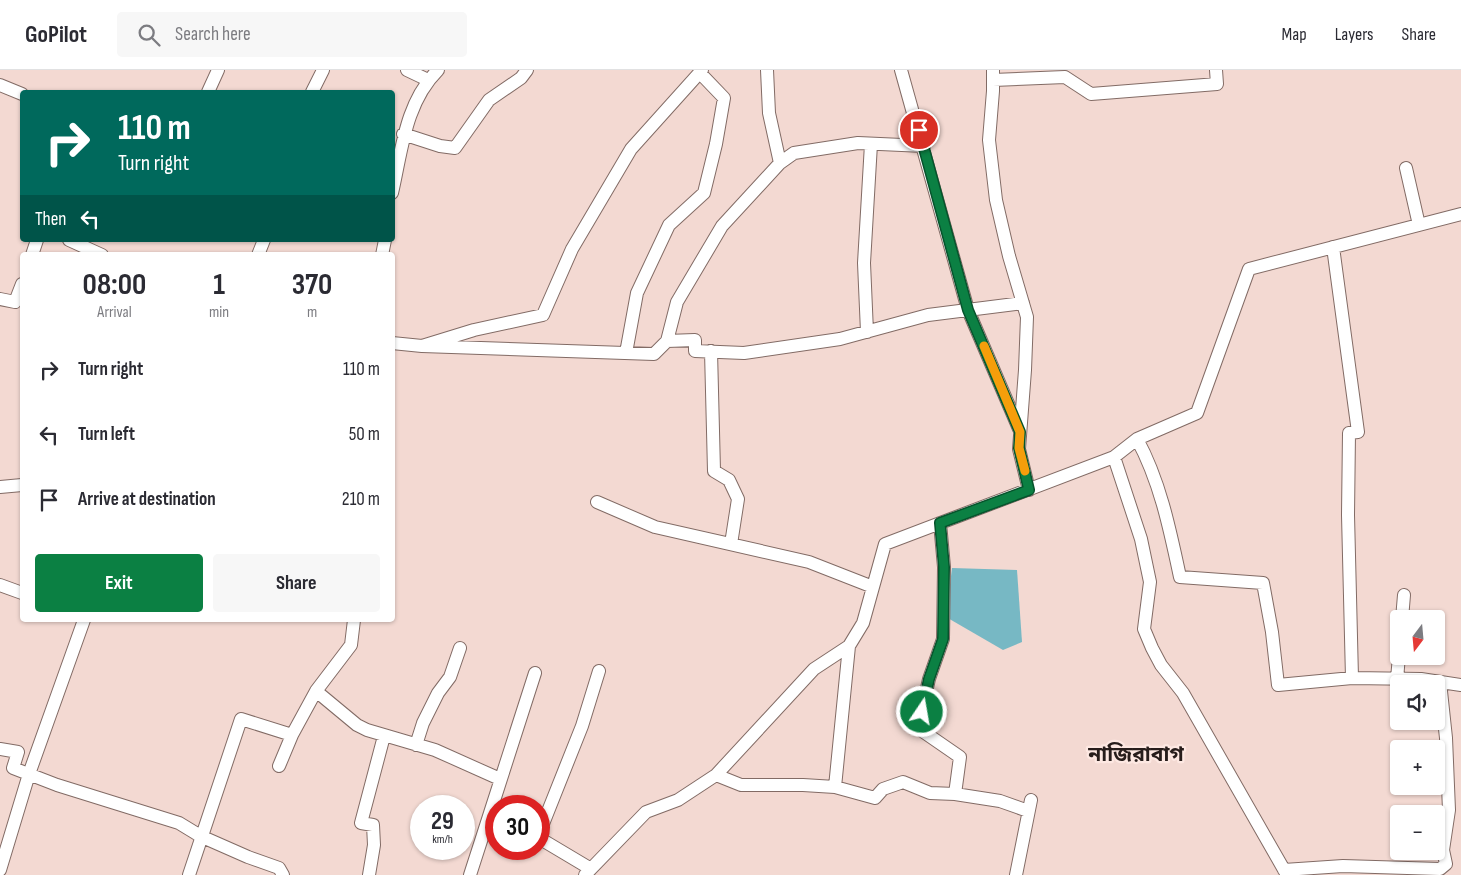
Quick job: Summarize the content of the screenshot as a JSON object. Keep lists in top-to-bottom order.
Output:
{
  "districts": ["নাজিরাবাগ"],
  "north": "bottom",
  "page": {
    "header": "GoPilot",
    "search": "Search here",
    "nav": ["Map", "Layers", "Share"],
    "turn": ["110 m", "Turn right"],
    "then": "Then",
    "eta": [
      "08:00",
      "Arrival",
      "1",
      "min",
      "370",
      "m"
    ],
    "list": [
      {
        "name": "Turn right",
        "value": "110 m"
      },
      {
        "name": "Turn left",
        "value": "50 m"
      },
      {
        "name": "Arrive at destination",
        "value": "210 m"
      }
    ],
    "buttons": ["Exit", "Share"],
    "map_buttons": ["+", "−"],
    "speed": "29 km/h",
    "limit": "30"
  }
}
